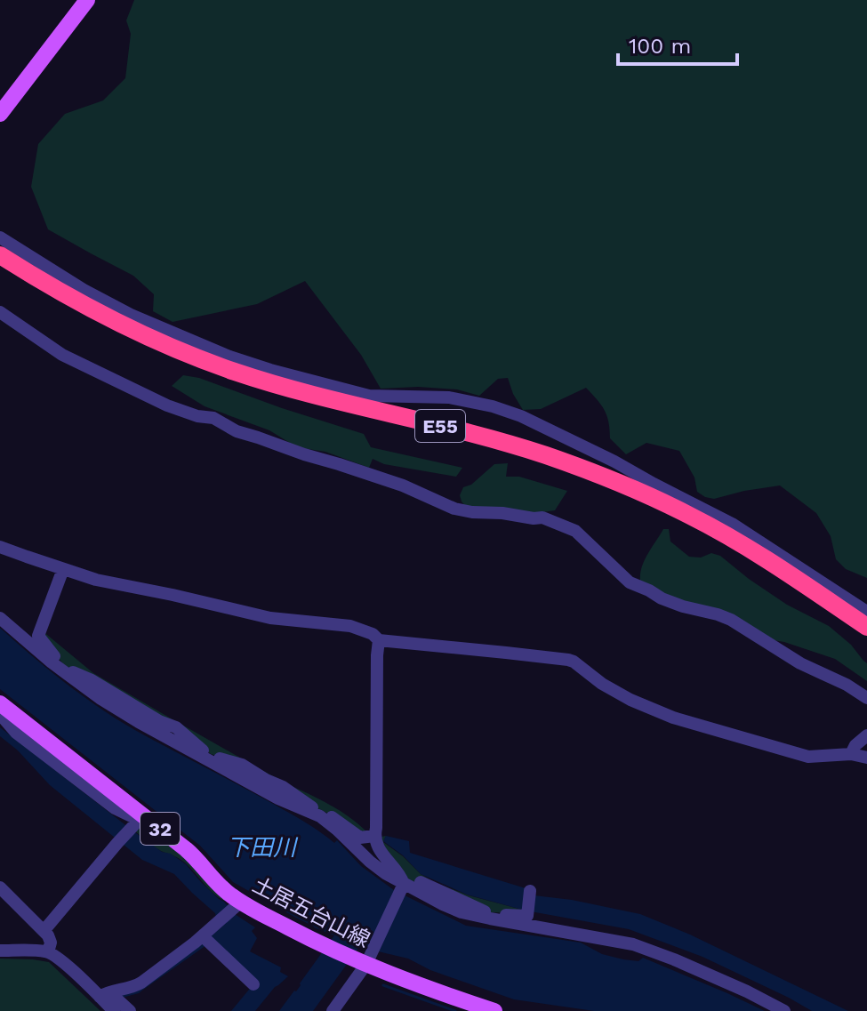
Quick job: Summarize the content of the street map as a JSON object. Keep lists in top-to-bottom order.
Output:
{
  "streets": {
    "highway": ["E55"],
    "main road": ["32", "土居五台山線"]
  },
  "water": ["下田川"],
  "scale_bar": "100 m"
}
